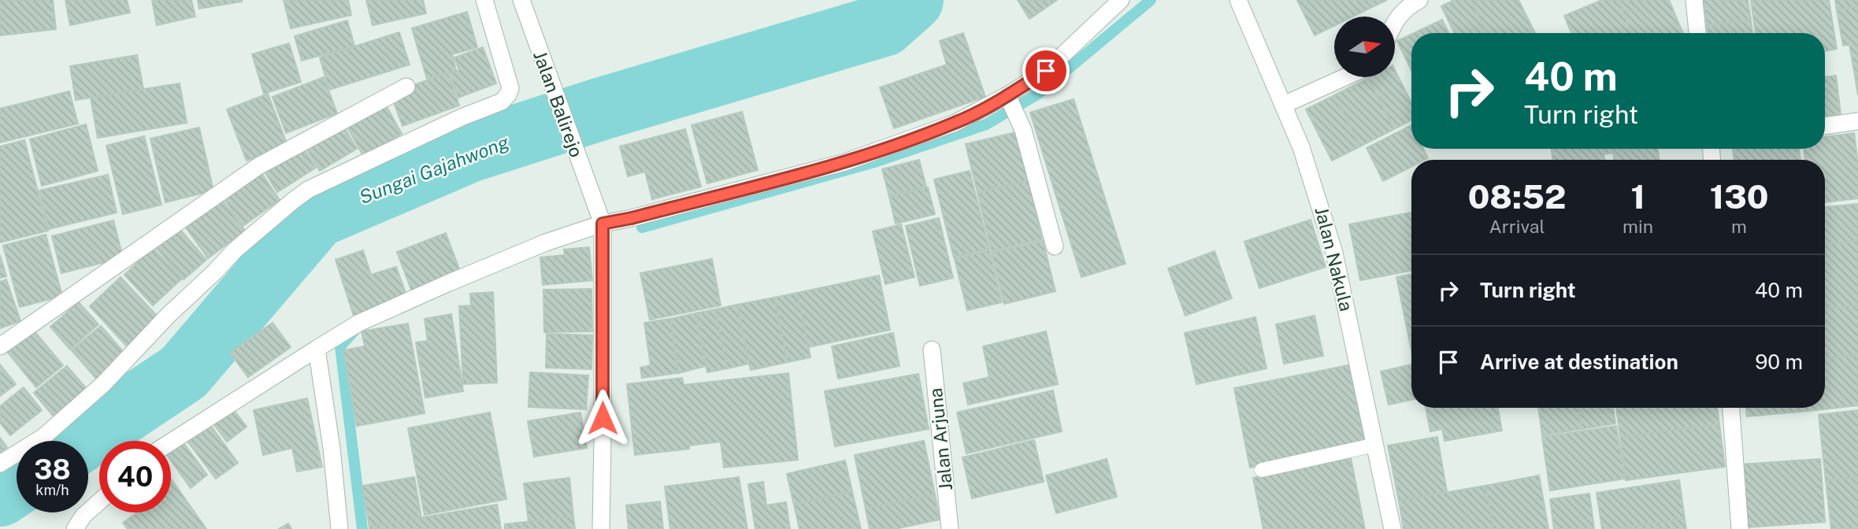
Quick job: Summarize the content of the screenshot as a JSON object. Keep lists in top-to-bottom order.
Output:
{
  "streets": {
    "street": ["Jalan Balirejo", "Jalan Nakula", "Jalan Arjuna"]
  },
  "water": ["Sungai Gajahwong"],
  "north": "right",
  "page": {
    "turn": ["40 m", "Turn right"],
    "eta": [
      "08:52",
      "Arrival",
      "1",
      "min",
      "130",
      "m"
    ],
    "list": [
      {
        "name": "Turn right",
        "value": "40 m"
      },
      {
        "name": "Arrive at destination",
        "value": "90 m"
      }
    ],
    "speed": "38 km/h",
    "limit": "40"
  }
}
